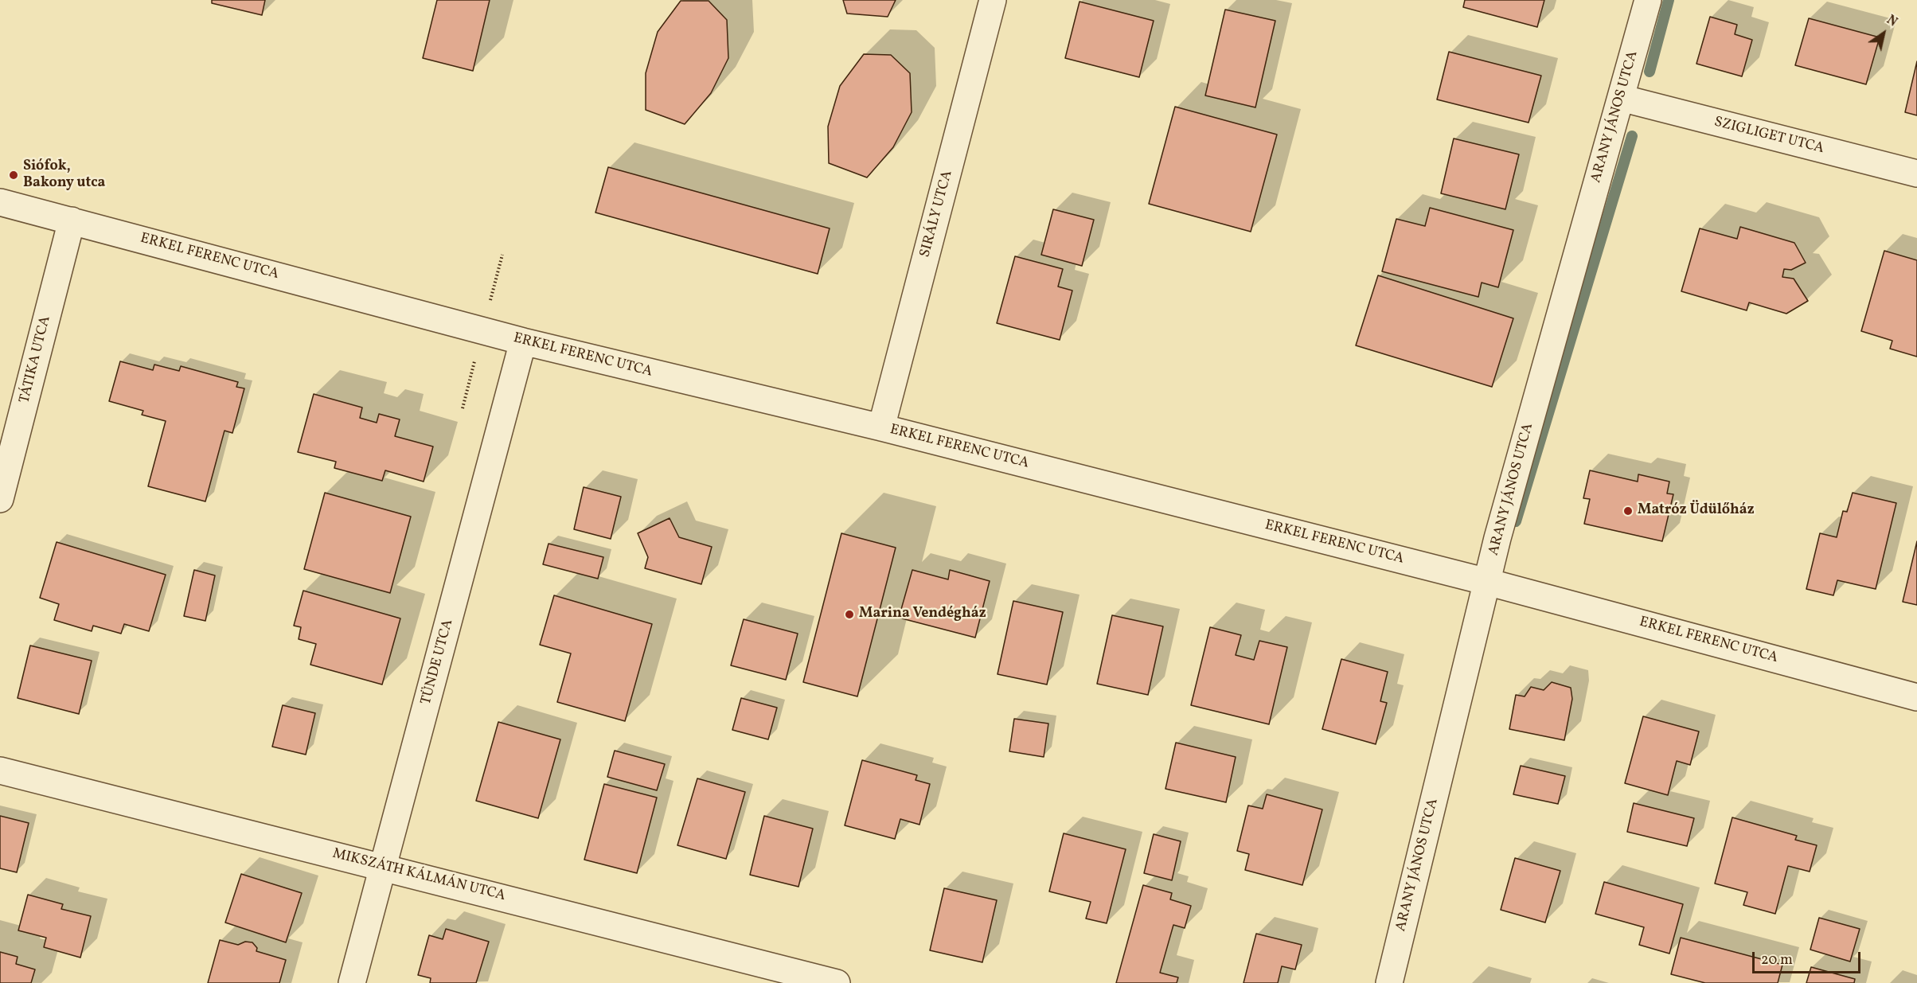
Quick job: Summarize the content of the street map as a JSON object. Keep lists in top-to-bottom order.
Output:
{
  "streets": {
    "street": [
      "ARANY JÁNOS UTCA",
      "SZIGLIGET UTCA",
      "SIRÁLY UTCA",
      "ERKEL FERENC UTCA",
      "TÁTIKA UTCA",
      "TÜNDE UTCA",
      "MIKSZÁTH KÁLMÁN UTCA"
    ]
  },
  "crossings": [
    ["ARANY JÁNOS UTCA", "SZIGLIGET UTCA"],
    ["ARANY JÁNOS UTCA", "ERKEL FERENC UTCA"],
    ["SIRÁLY UTCA", "ERKEL FERENC UTCA"],
    ["ERKEL FERENC UTCA", "TÁTIKA UTCA"],
    ["ERKEL FERENC UTCA", "TÜNDE UTCA"],
    ["TÜNDE UTCA", "MIKSZÁTH KÁLMÁN UTCA"]
  ],
  "places": ["Siófok, Bakony utca", "Matróz Üdülőház", "Marina Vendégház"],
  "scale_bar": "20 m",
  "north": "top right"
}
